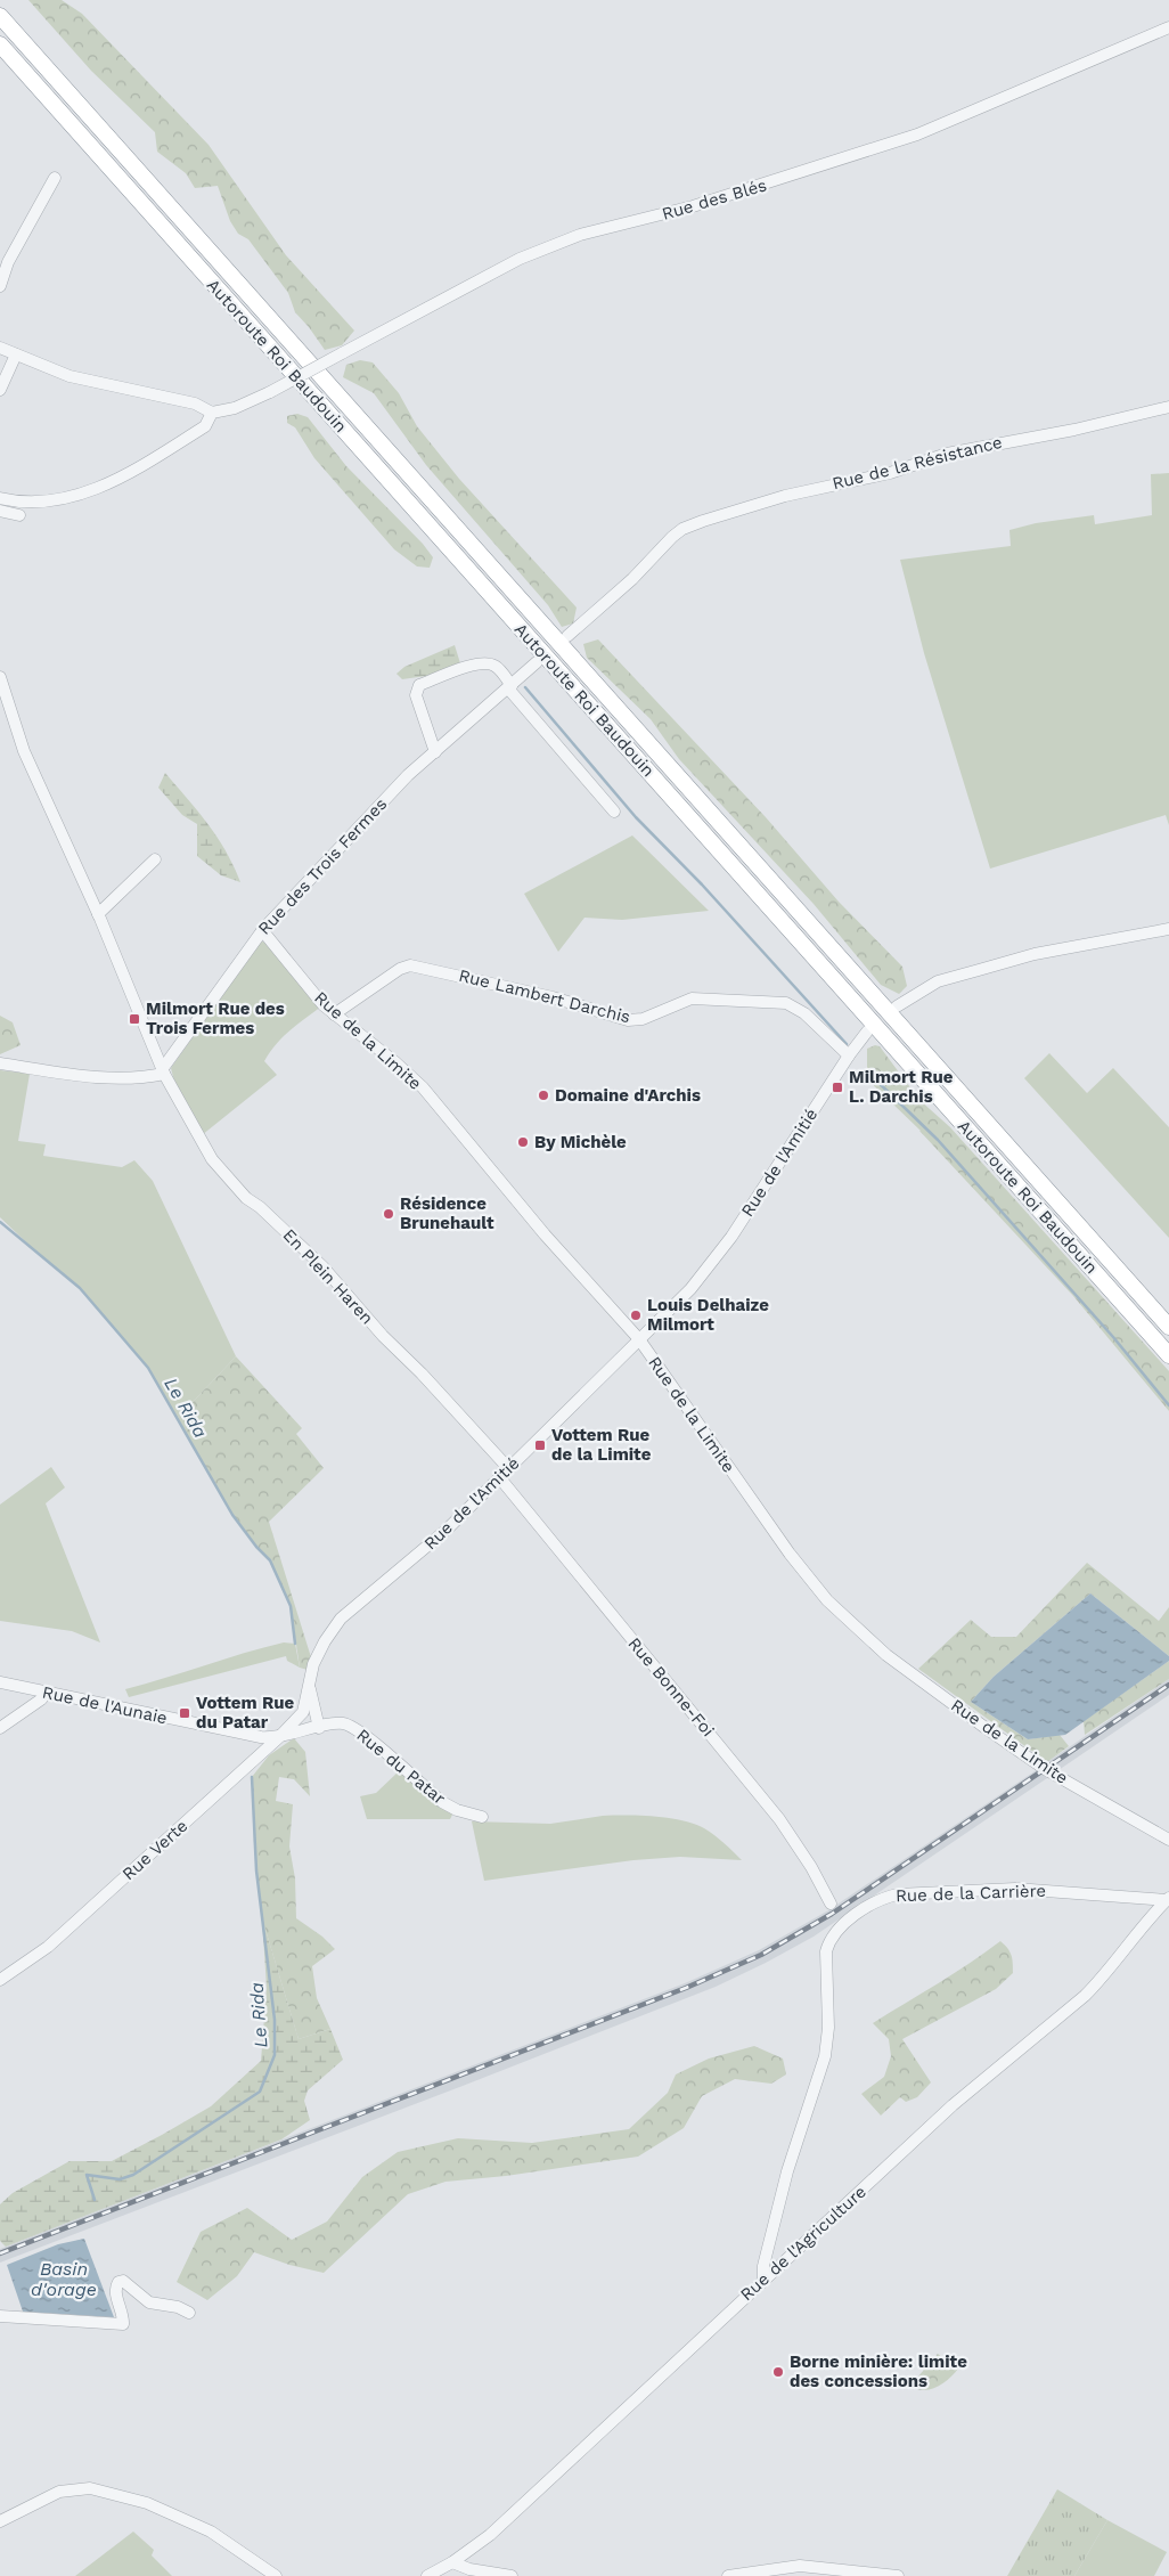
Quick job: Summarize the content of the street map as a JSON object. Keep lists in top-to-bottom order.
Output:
{
  "streets": {
    "highway": ["Autoroute Roi Baudouin"],
    "street": [
      "Rue des Blés",
      "Rue de la Résistance",
      "Rue des Trois Fermes",
      "Rue Lambert Darchis",
      "Rue de la Limite",
      "Rue de l'Amitié",
      "En Plein Haren",
      "Rue Bonne-Foi",
      "Rue de l'Aunaie",
      "Rue du Patar",
      "Rue Verte",
      "Rue de la Carrière",
      "Rue de l'Agriculture"
    ]
  },
  "crossings": [
    ["Rue des Trois Fermes", "Rue de la Limite"],
    ["Rue des Trois Fermes", "En Plein Haren"],
    ["Rue Lambert Darchis", "Rue de la Limite"],
    ["Rue Lambert Darchis", "Rue de l'Amitié"],
    ["Rue de la Limite", "Rue de l'Amitié"],
    ["Rue de l'Amitié", "En Plein Haren"],
    ["Rue de l'Amitié", "Rue Bonne-Foi"],
    ["Rue de l'Amitié", "Rue Verte"],
    ["Rue de l'Aunaie", "Rue du Patar"],
    ["Rue de l'Aunaie", "Rue Verte"],
    ["Rue du Patar", "Rue Verte"],
    ["Rue de la Carrière", "Rue de l'Agriculture"]
  ],
  "water": ["Le Rida", "Basin d'orage"],
  "places": {
    "transit": [
      "Milmort Rue des Trois Fermes",
      "Milmort Rue L. Darchis",
      "Vottem Rue de la Limite",
      "Vottem Rue du Patar"
    ],
    "other": [
      "Domaine d'Archis",
      "By Michèle",
      "Résidence Brunehault",
      "Louis Delhaize Milmort",
      "Borne minière: limite des concessions"
    ]
  }
}
